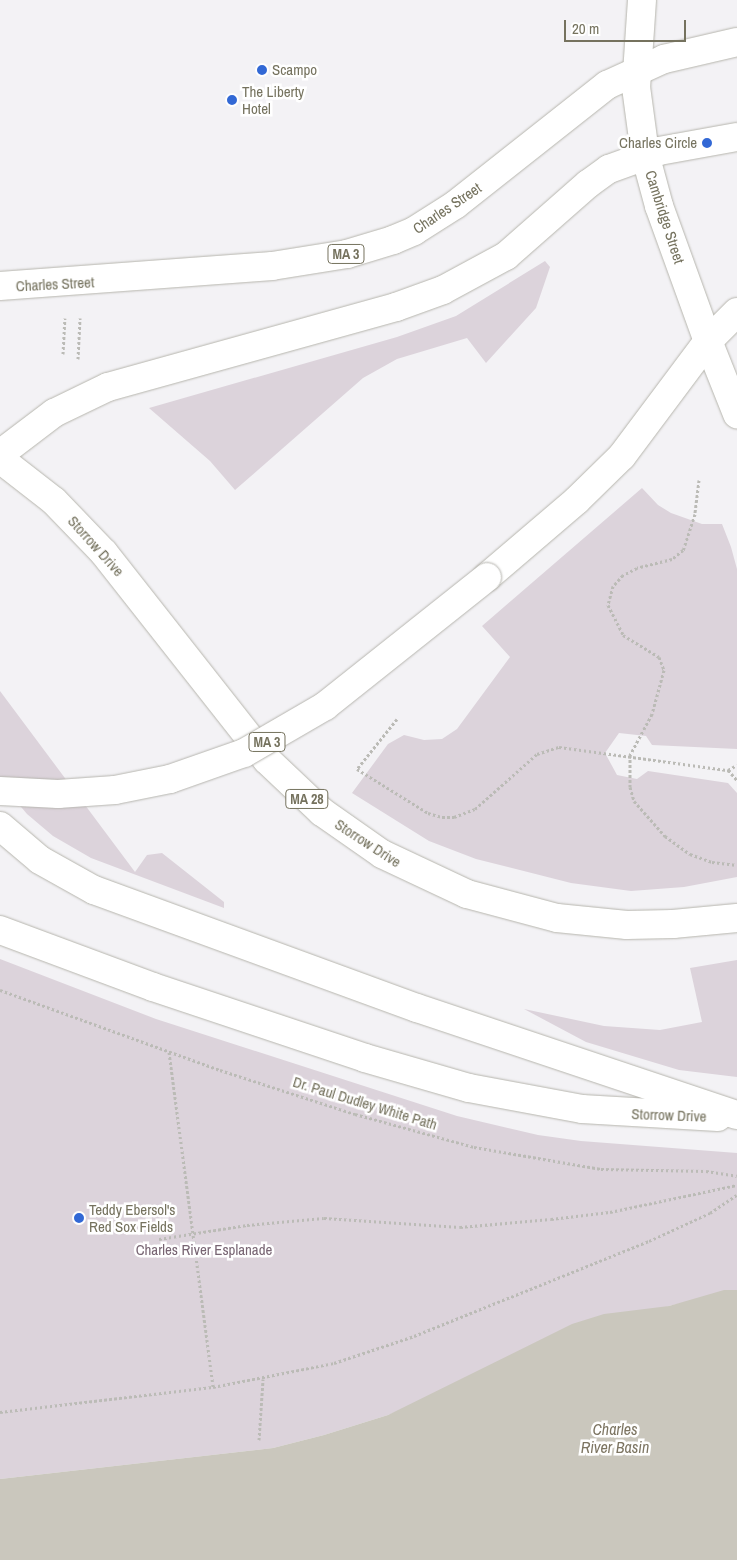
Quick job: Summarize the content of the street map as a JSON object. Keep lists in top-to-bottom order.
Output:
{
  "streets": {
    "main road": [
      "Charles Street",
      "Cambridge Street",
      "MA 3",
      "Storrow Drive",
      "MA 28"
    ],
    "path": ["Dr. Paul Dudley White Path"]
  },
  "crossings": [
    ["Charles Street", "Cambridge Street"],
    ["Cambridge Street", "MA 3"]
  ],
  "water": ["Charles River Basin"],
  "parks": ["Charles River Esplanade"],
  "places": [
    "Scampo",
    "The Liberty Hotel",
    "Charles Circle",
    "Teddy Ebersol's Red Sox Fields"
  ],
  "scale_bar": "20 m"
}
